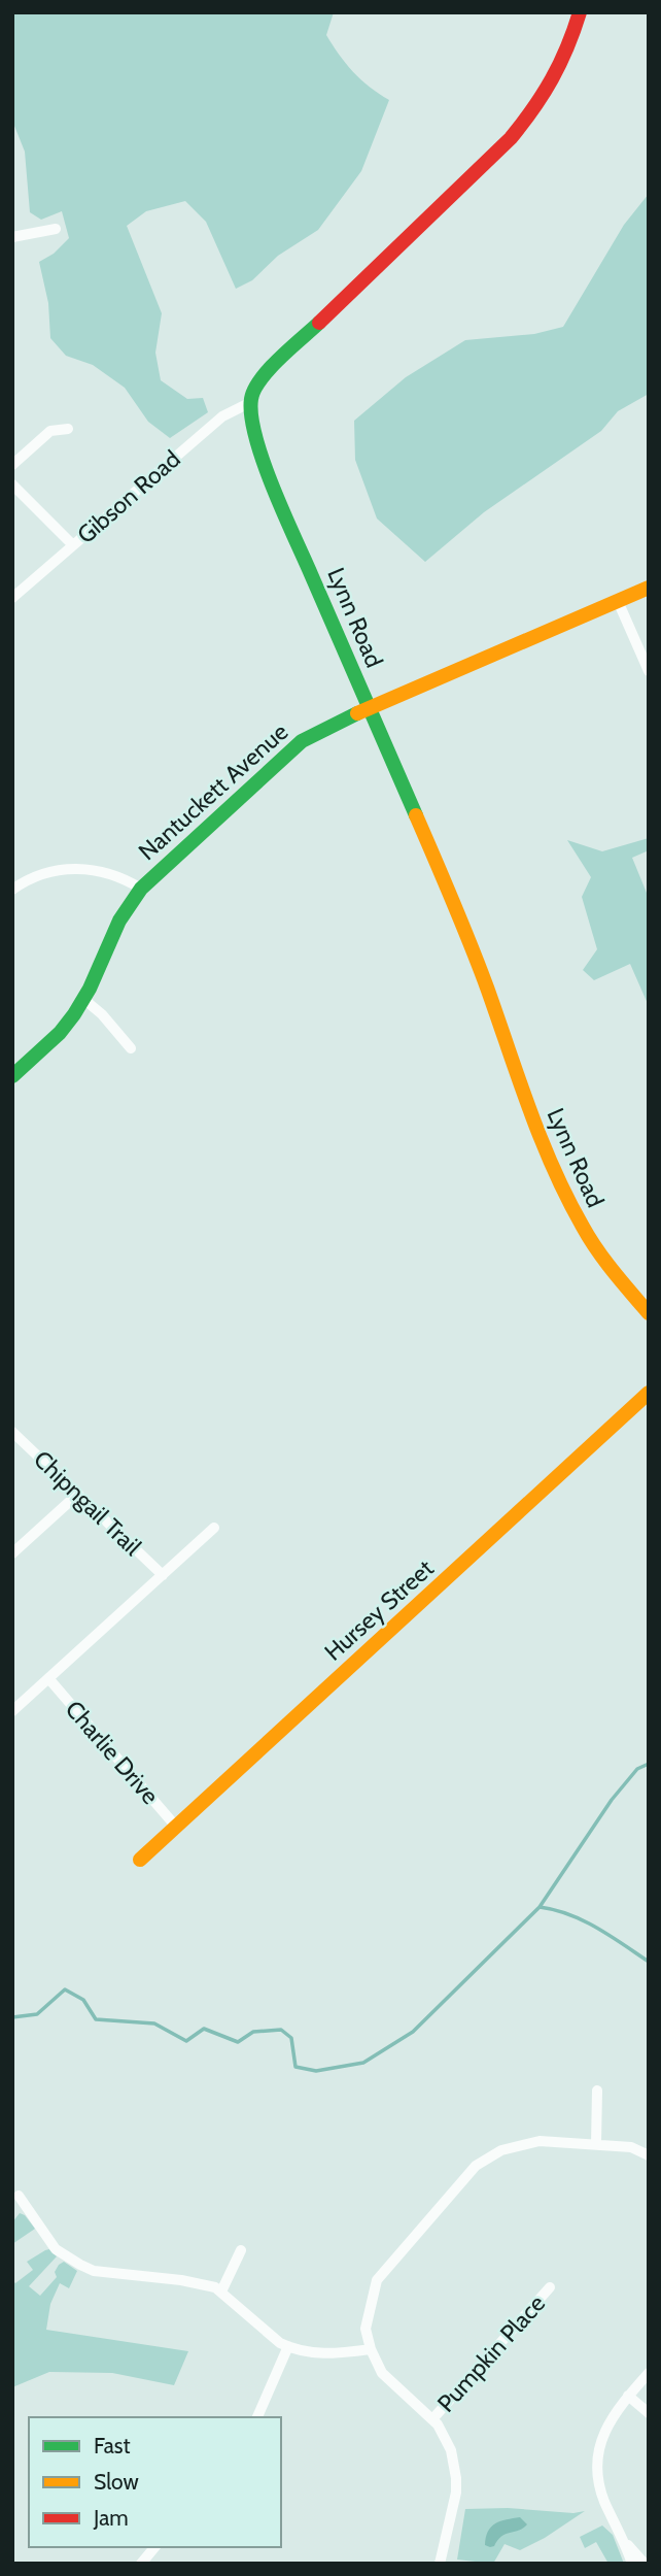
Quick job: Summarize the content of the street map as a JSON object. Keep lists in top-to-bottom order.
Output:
{
  "streets": {
    "street": [
      "Gibson Road",
      "Lynn Road",
      "Nantuckett Avenue",
      "Chipngail Trail",
      "Hursey Street",
      "Charlie Drive",
      "Pumpkin Place"
    ]
  },
  "crossings": [
    ["Gibson Road", "Lynn Road"],
    ["Lynn Road", "Nantuckett Avenue"],
    ["Chipngail Trail", "Charlie Drive"],
    ["Hursey Street", "Charlie Drive"]
  ],
  "legend": ["Fast", "Slow", "Jam"]
}
